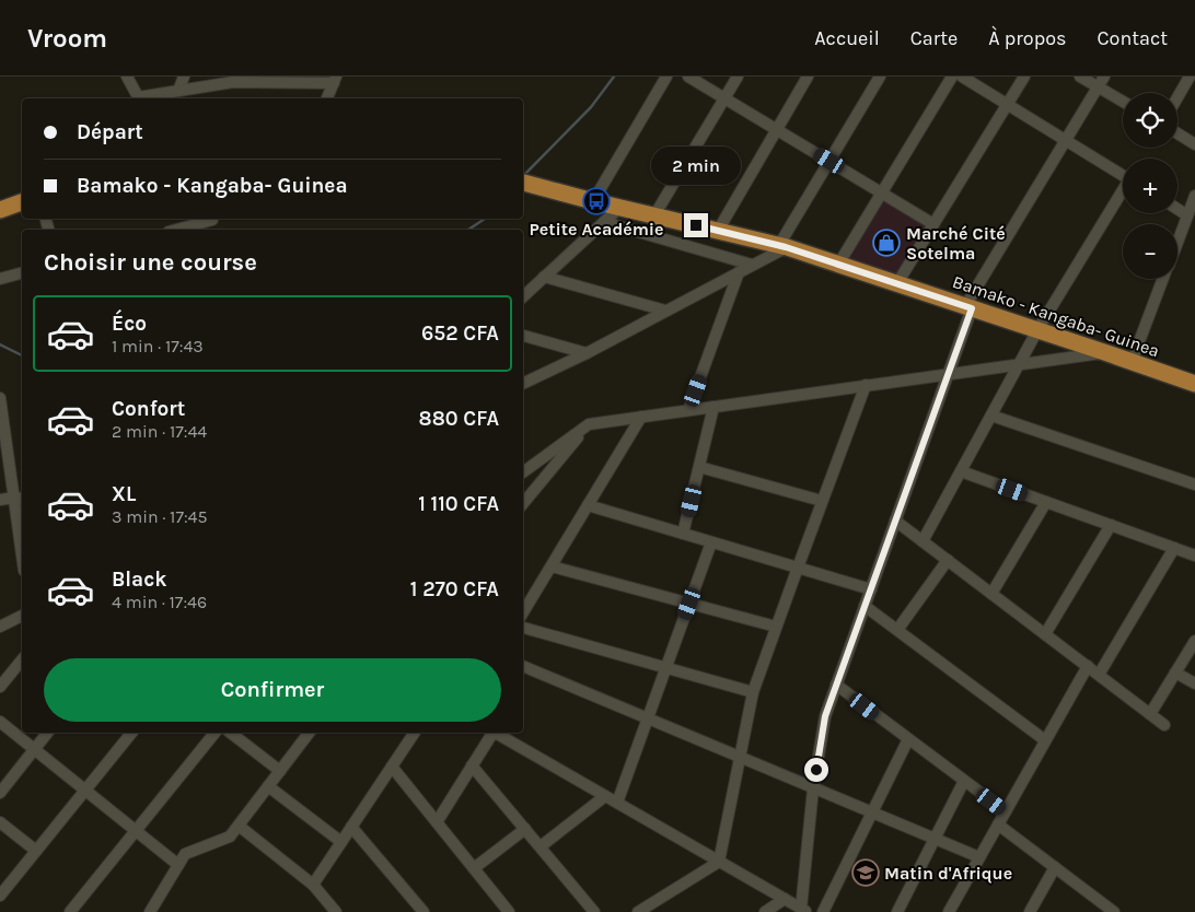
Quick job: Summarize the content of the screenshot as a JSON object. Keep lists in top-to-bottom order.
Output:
{
  "streets": {
    "main road": ["Bamako - Kangaba- Guinea"]
  },
  "places": {
    "bus stop": ["Petite Académie"],
    "shop": ["Marché Cité Sotelma"],
    "school or university": ["Matin d'Afrique"]
  },
  "page": {
    "header": "Vroom",
    "nav": [
      "Accueil",
      "Carte",
      "À propos",
      "Contact"
    ],
    "map_buttons": ["+", "−"],
    "banner": ["Départ", "Bamako - Kangaba- Guinea"],
    "bubble": "2 min",
    "heading": "Choisir une course",
    "list": [
      {
        "name": "Éco",
        "note": "1 min · 17:43",
        "value": "652 CFA"
      },
      {
        "name": "Confort",
        "note": "2 min · 17:44",
        "value": "880 CFA"
      },
      {
        "name": "XL",
        "note": "3 min · 17:45",
        "value": "1 110 CFA"
      },
      {
        "name": "Black",
        "note": "4 min · 17:46",
        "value": "1 270 CFA"
      }
    ],
    "buttons": "Confirmer"
  }
}
